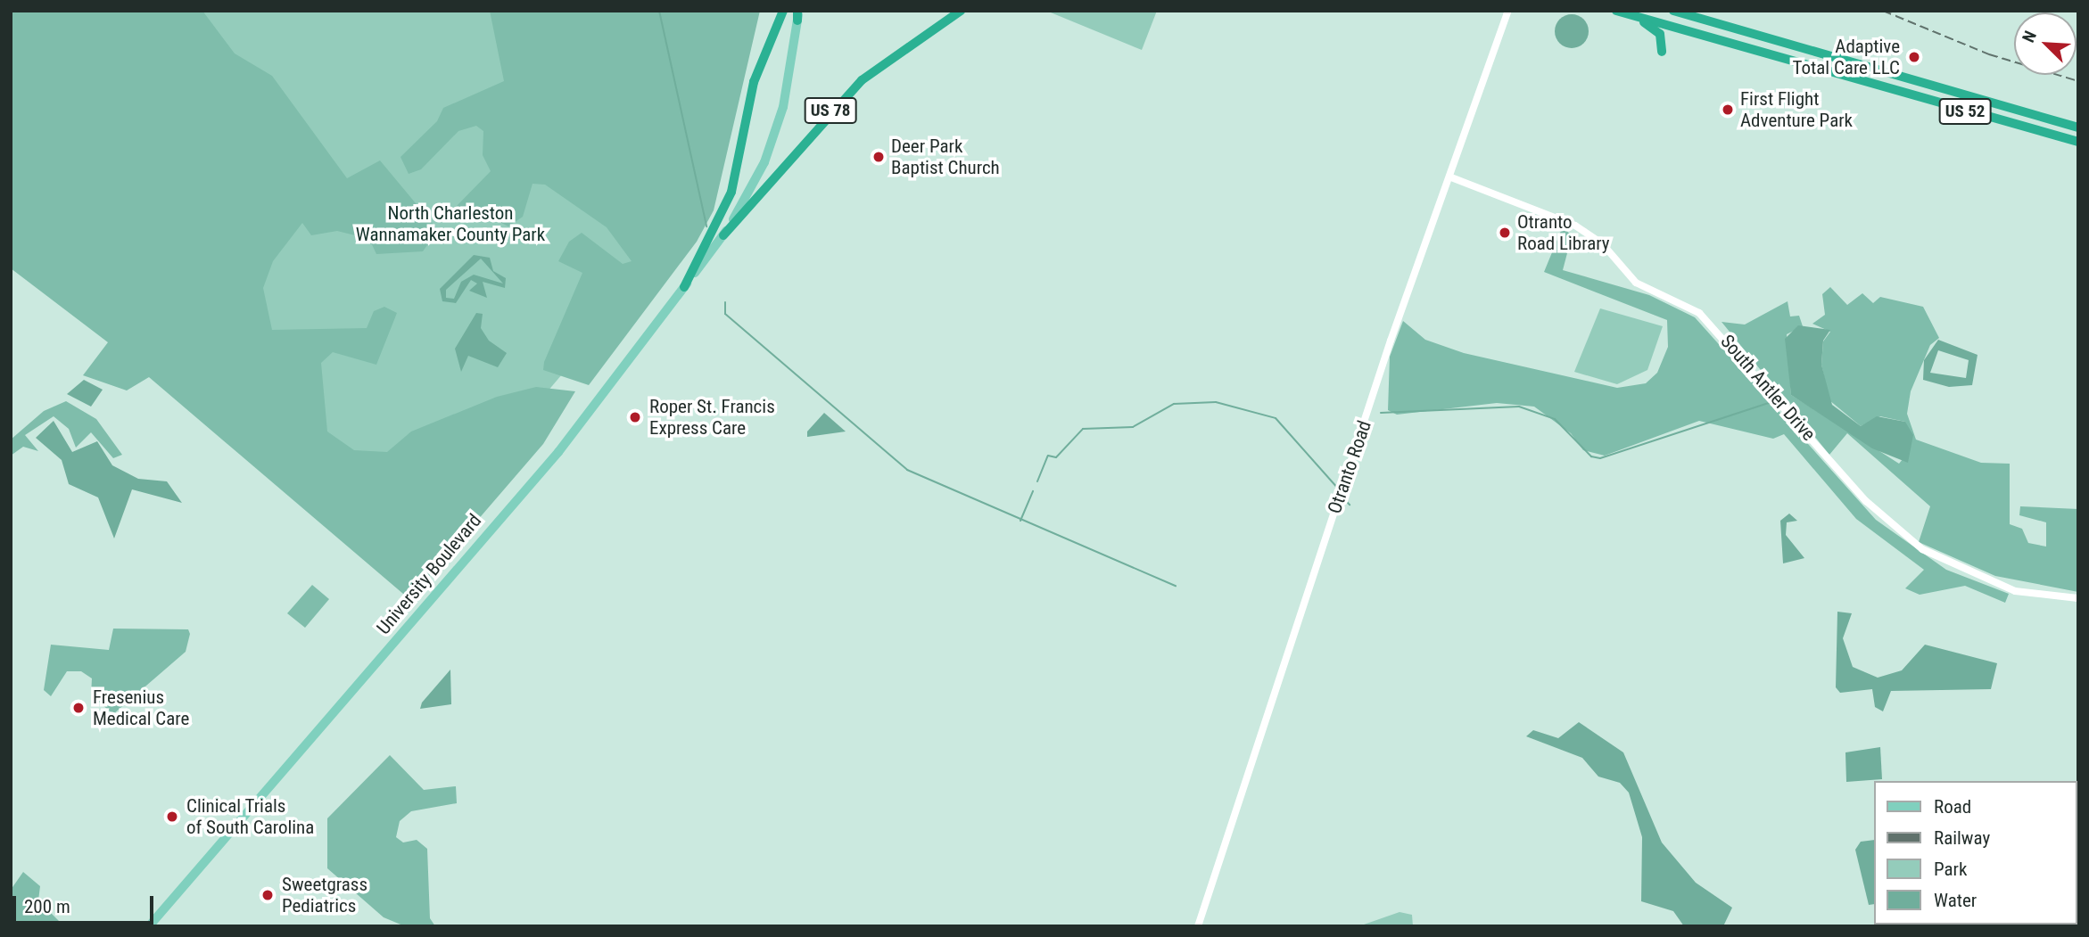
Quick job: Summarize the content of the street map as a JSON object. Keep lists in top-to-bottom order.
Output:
{
  "streets": {
    "highway": ["US 78", "US 52"],
    "main road": ["University Boulevard"],
    "street": ["South Antler Drive", "Otranto Road"]
  },
  "crossings": [
    ["US 78", "University Boulevard"],
    ["South Antler Drive", "Otranto Road"]
  ],
  "parks": ["North Charleston Wannamaker County Park"],
  "places": [
    "Adaptive Total Care LLC",
    "First Flight Adventure Park",
    "Deer Park Baptist Church",
    "Otranto Road Library",
    "Roper St. Francis Express Care",
    "Fresenius Medical Care",
    "Clinical Trials of South Carolina",
    "Sweetgrass Pediatrics"
  ],
  "legend": [
    "Road",
    "Railway",
    "Park",
    "Water"
  ],
  "scale_bar": "200 m",
  "north": "top left"
}
